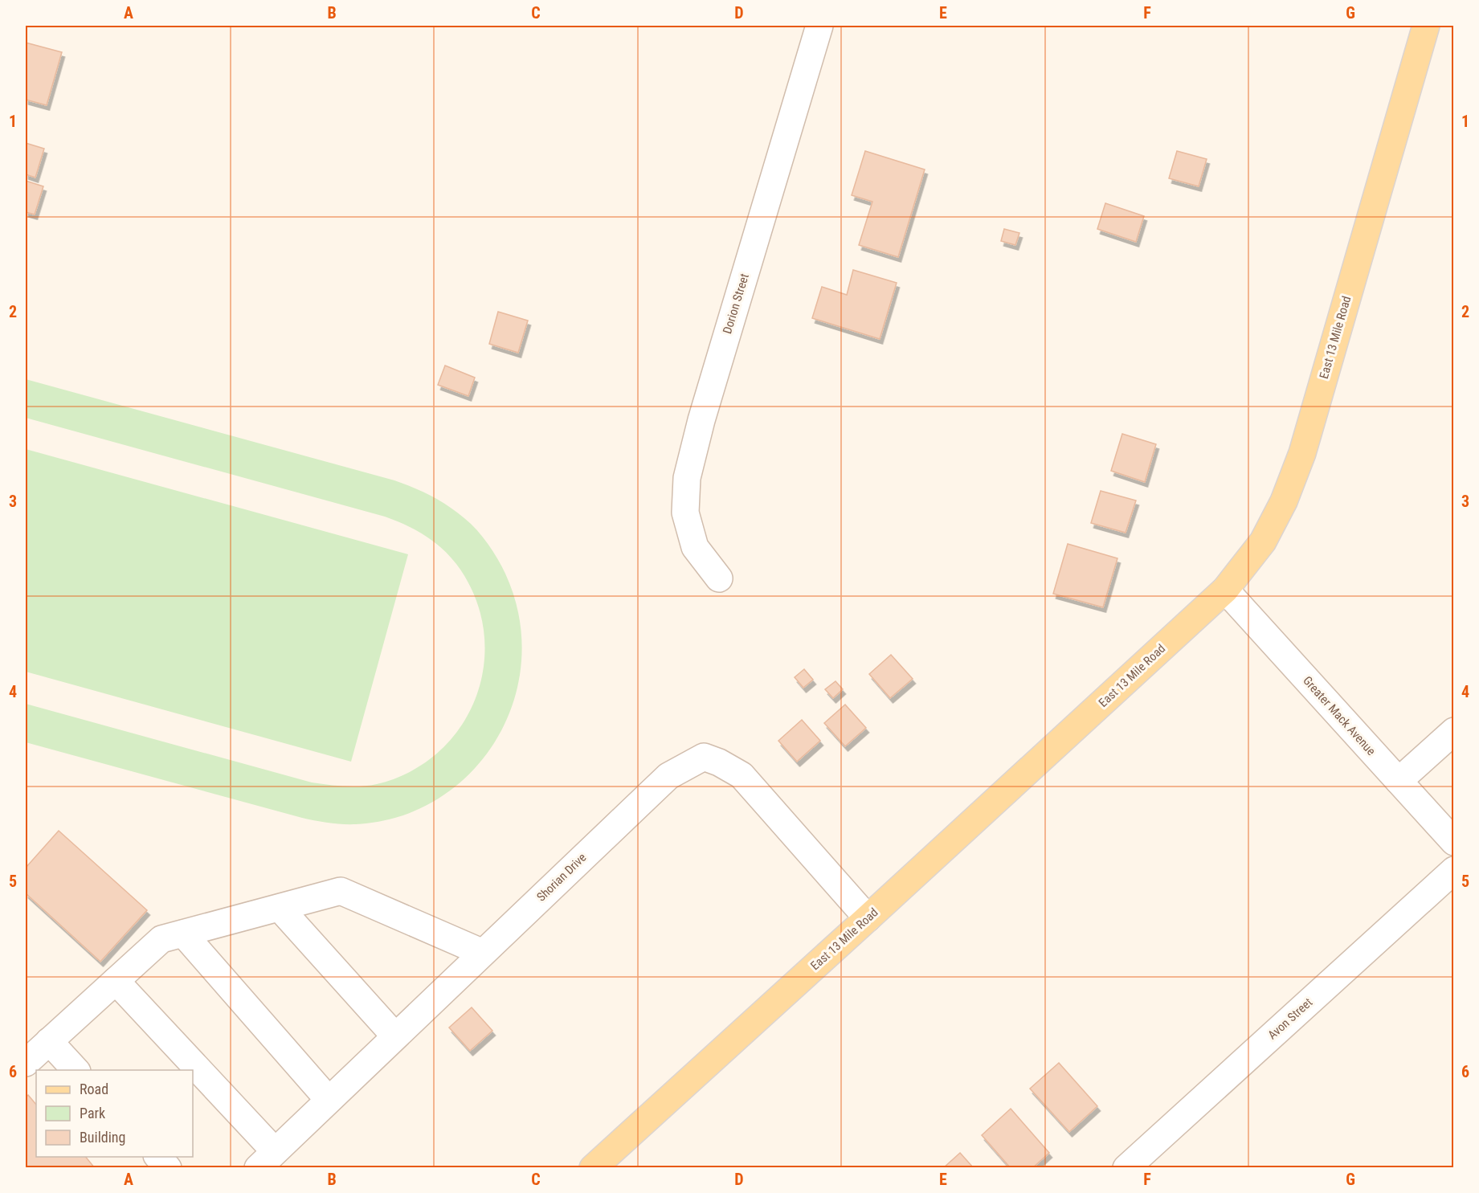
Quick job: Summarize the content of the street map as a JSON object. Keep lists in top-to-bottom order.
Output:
{
  "streets": {
    "main road": ["East 13 Mile Road"],
    "street": [
      "Dorion Street",
      "Greater Mack Avenue",
      "Shorian Drive",
      "Avon Street"
    ]
  },
  "crossings": [
    ["East 13 Mile Road", "Greater Mack Avenue"],
    ["East 13 Mile Road", "Shorian Drive"]
  ],
  "legend": ["Road", "Park", "Building"],
  "grid": {
    "columns": [
      "A",
      "B",
      "C",
      "D",
      "E",
      "F",
      "G"
    ],
    "rows": [
      "1",
      "2",
      "3",
      "4",
      "5",
      "6"
    ]
  }
}
